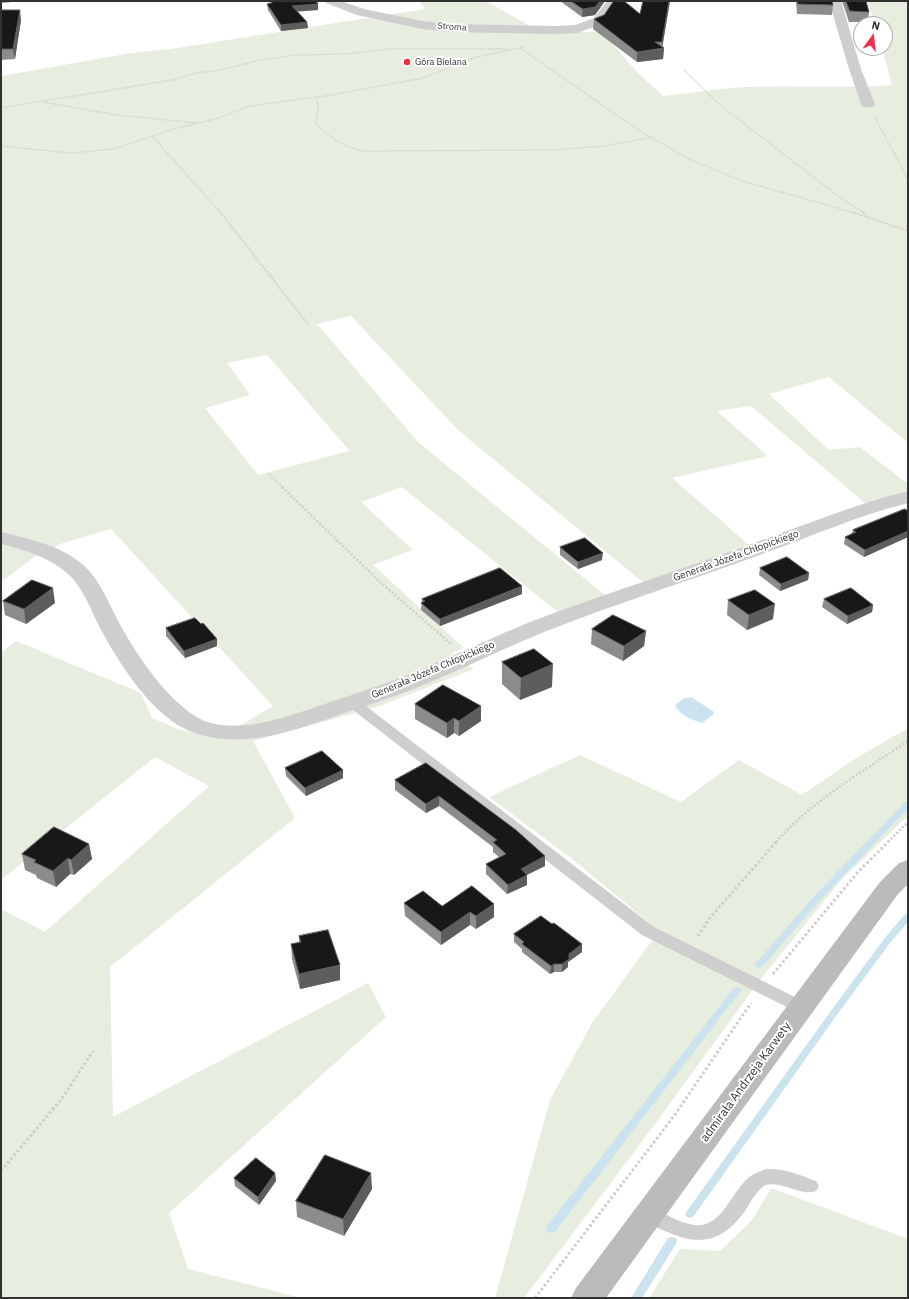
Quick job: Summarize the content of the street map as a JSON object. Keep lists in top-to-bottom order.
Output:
{
  "streets": {
    "main road": ["admirała Andrzeja Karwety"],
    "street": ["Stroma", "Generała Józefa Chłopickiego"]
  },
  "places": ["Góra Bielana"],
  "north": "top"
}
